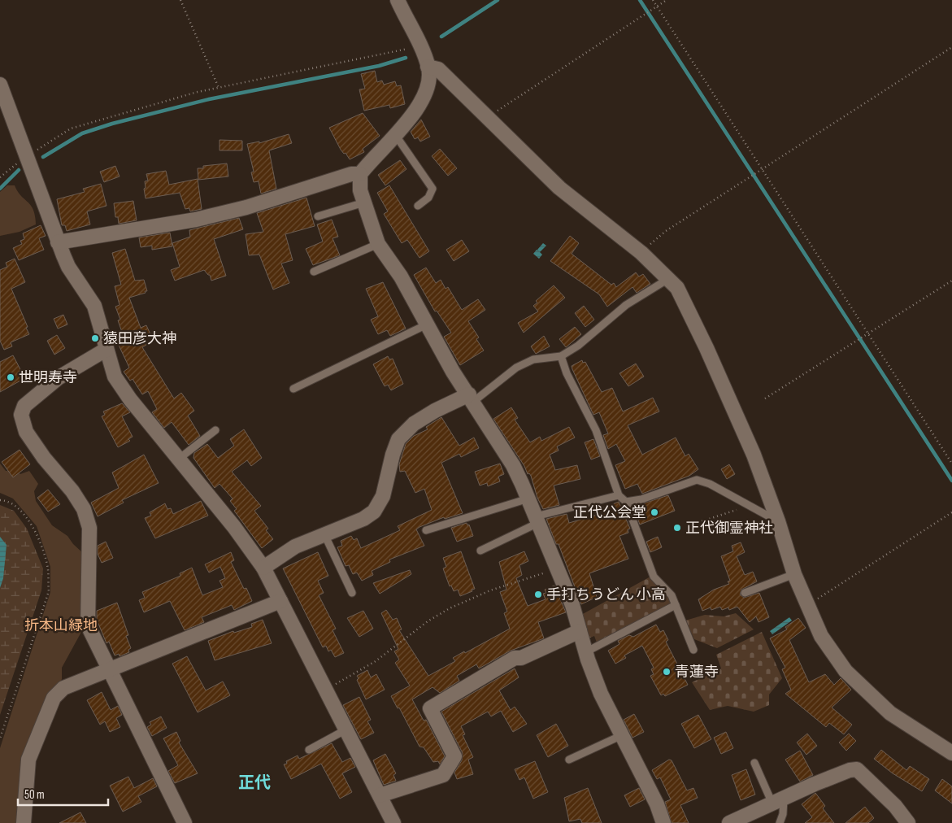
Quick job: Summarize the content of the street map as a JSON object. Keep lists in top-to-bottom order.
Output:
{
  "districts": ["正代"],
  "parks": ["折本山緑地"],
  "places": [
    "猿田彦大神",
    "世明寿寺",
    "正代公会堂",
    "正代御霊神社",
    "手打ちうどん 小高",
    "青蓮寺"
  ],
  "scale_bar": "50 m"
}
